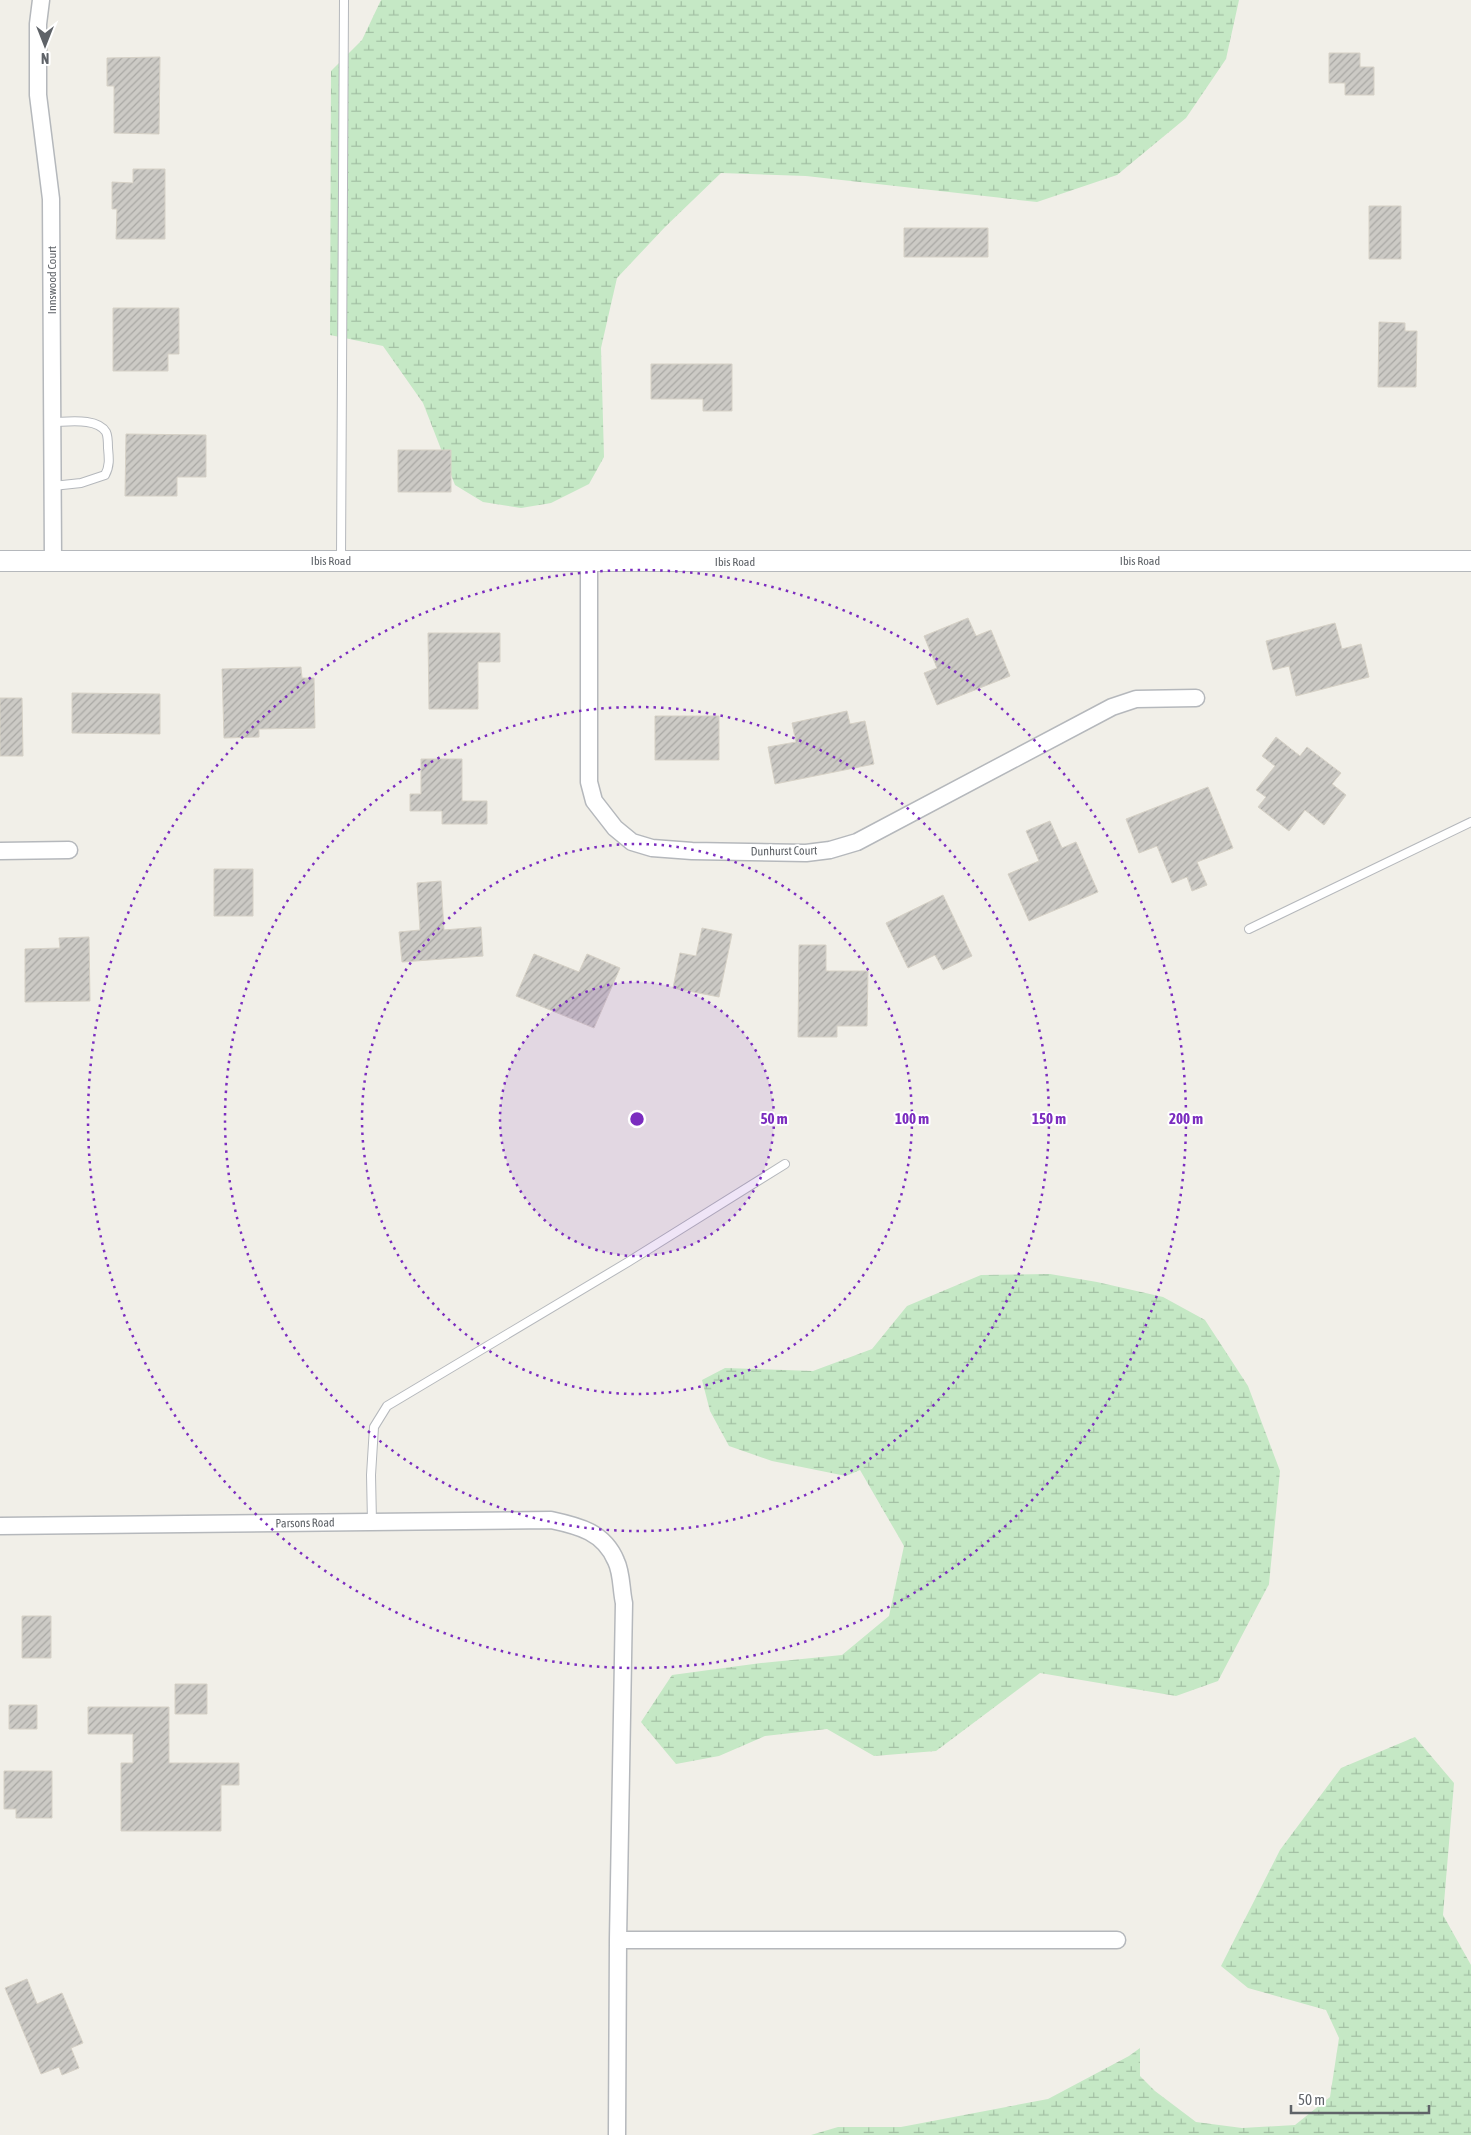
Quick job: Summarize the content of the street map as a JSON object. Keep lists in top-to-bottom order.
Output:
{
  "streets": {
    "street": [
      "Innswood Court",
      "Ibis Road",
      "Dunhurst Court",
      "Parsons Road"
    ]
  },
  "crossings": [
    ["Innswood Court", "Ibis Road"],
    ["Ibis Road", "Dunhurst Court"]
  ],
  "scale_bar": "50 m",
  "north": "bottom",
  "rings": [
    "50 m",
    "100 m",
    "150 m",
    "200 m"
  ]
}
